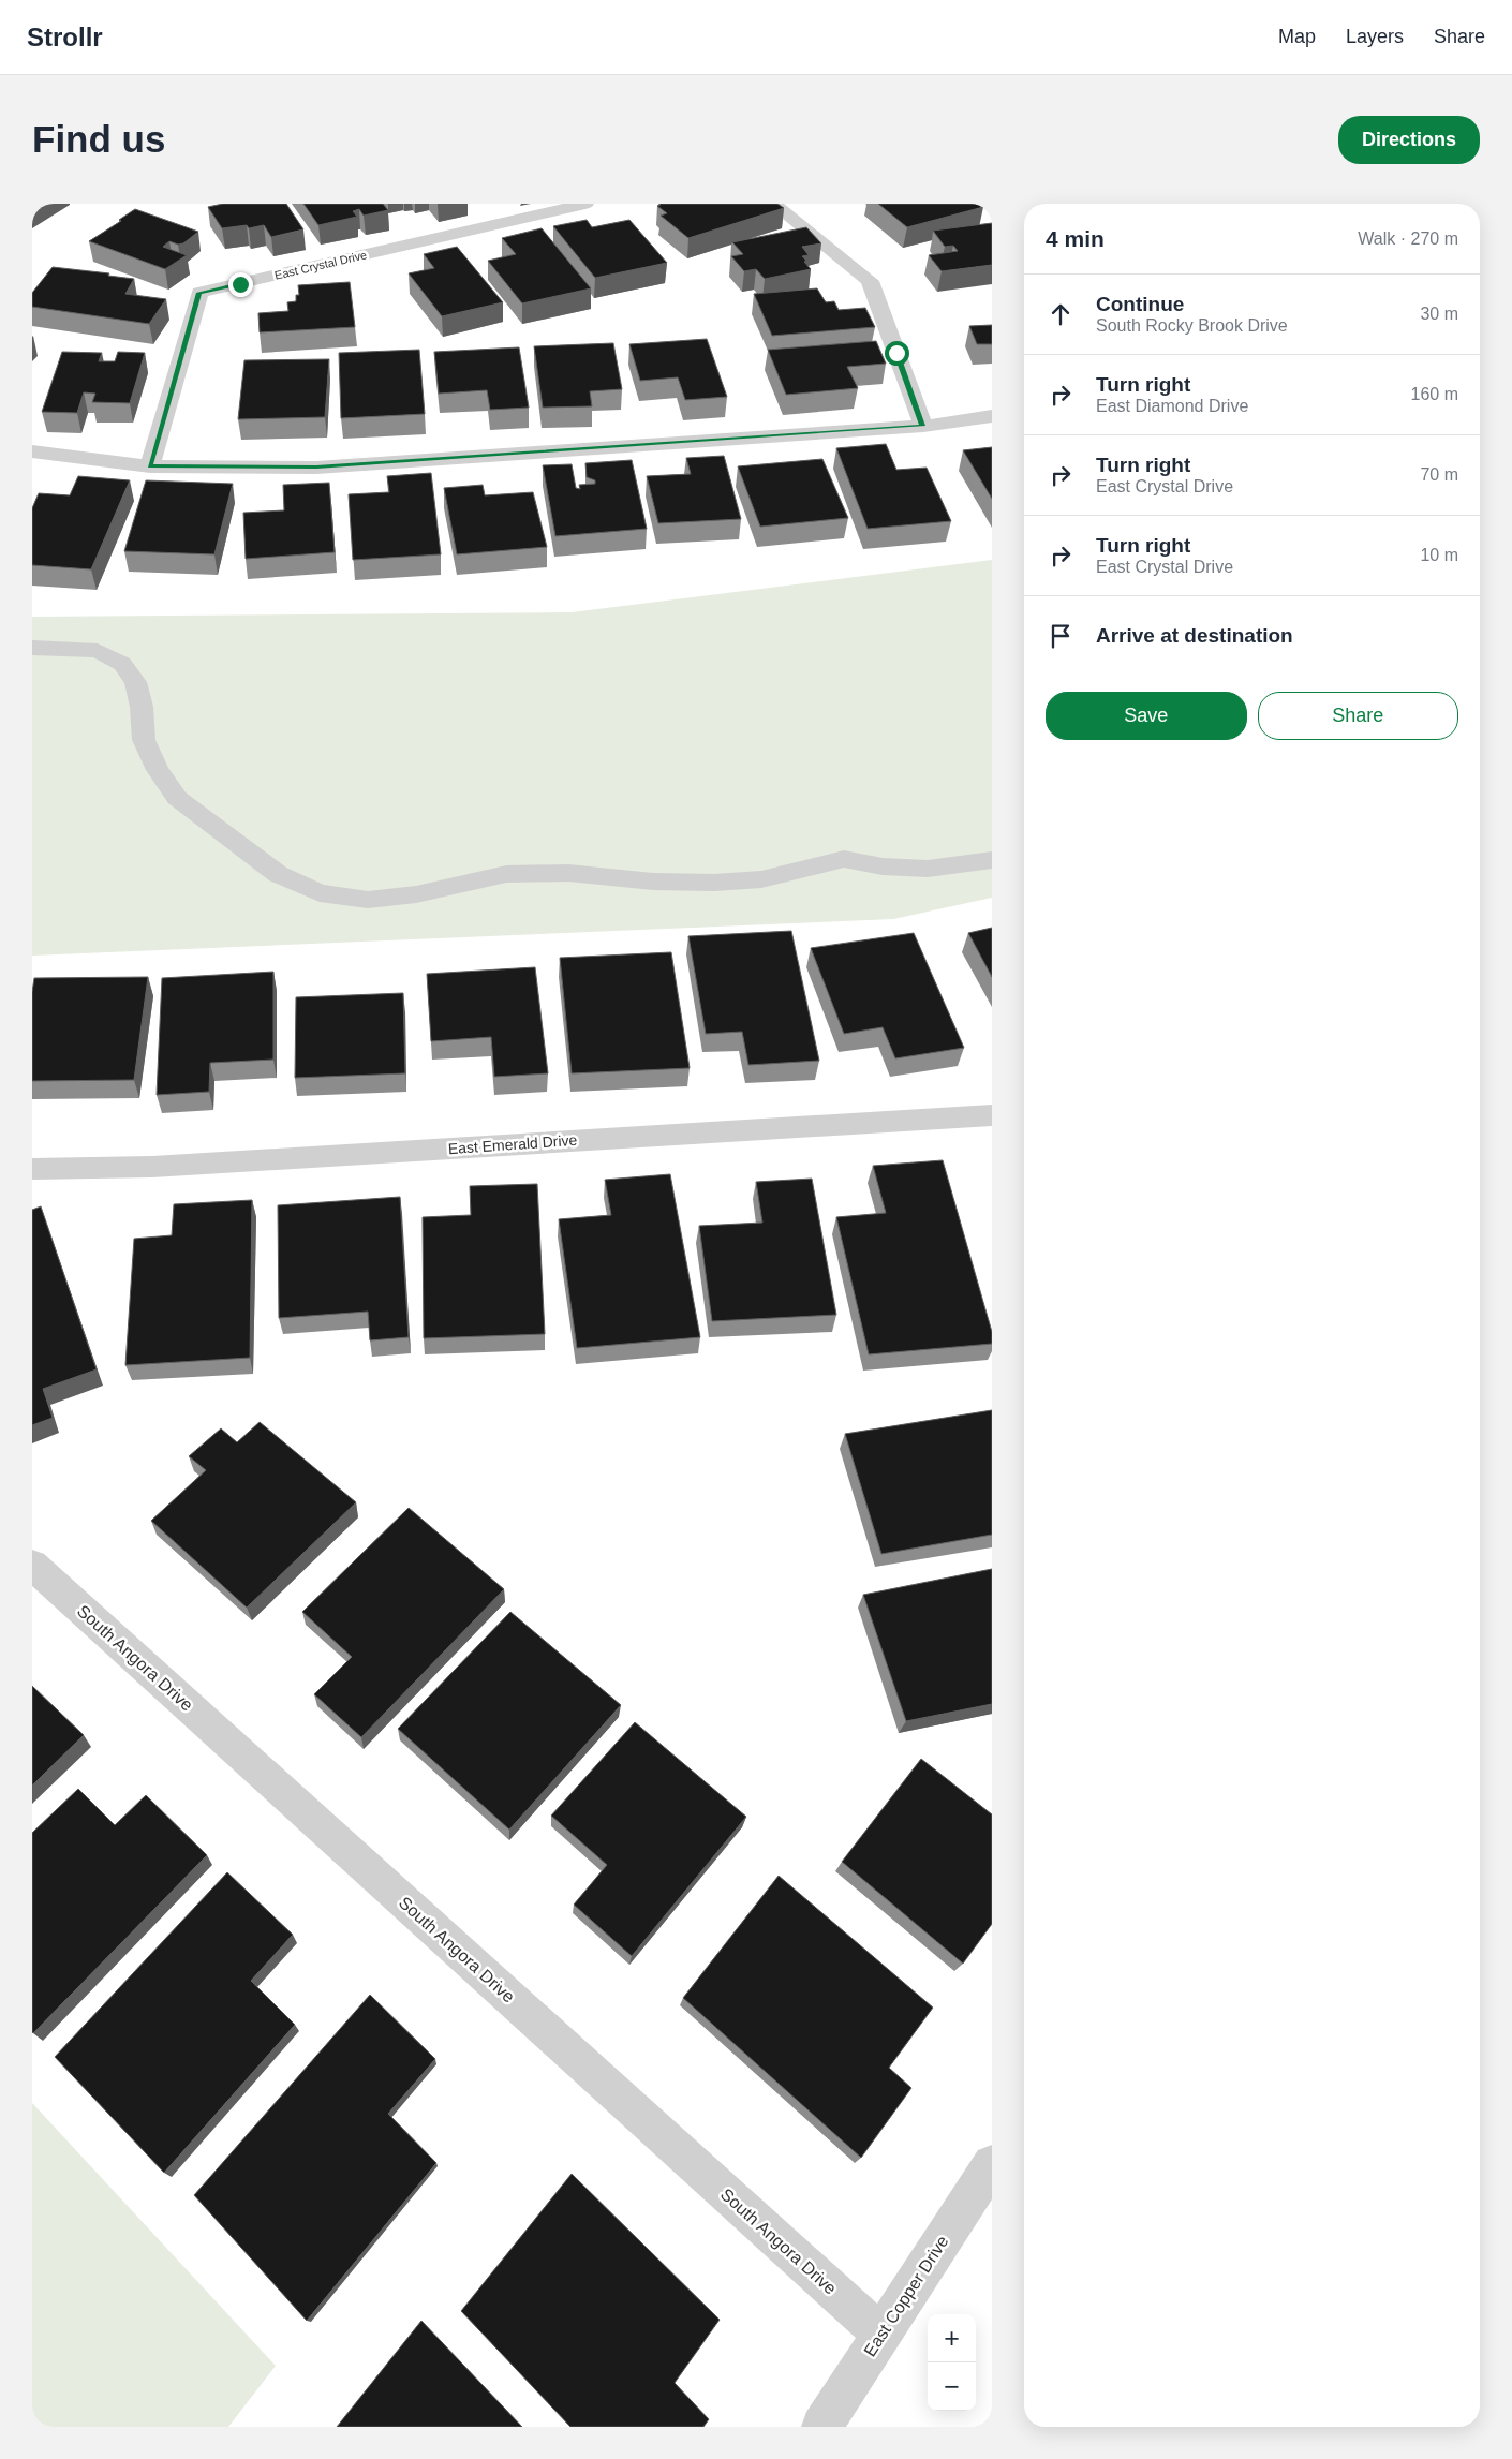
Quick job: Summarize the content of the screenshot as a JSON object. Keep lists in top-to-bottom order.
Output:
{
  "streets": {
    "street": [
      "East Crystal Drive",
      "East Emerald Drive",
      "South Angora Drive",
      "East Copper Drive"
    ]
  },
  "crossings": [
    ["South Angora Drive", "East Copper Drive"]
  ],
  "page": {
    "header": "Strollr",
    "nav": ["Map", "Layers", "Share"],
    "buttons": [
      "Directions",
      ["Save", "Share"]
    ],
    "title": "Find us",
    "heading": ["4 min", "Walk · 270 m"],
    "list": [
      ["Continue", "South Rocky Brook Drive", "30 m"],
      ["Turn right", "East Diamond Drive", "160 m"],
      ["Turn right", "East Crystal Drive", "70 m"],
      ["Turn right", "East Crystal Drive", "10 m"],
      "Arrive at destination"
    ],
    "map_buttons": ["+", "−"]
  }
}
